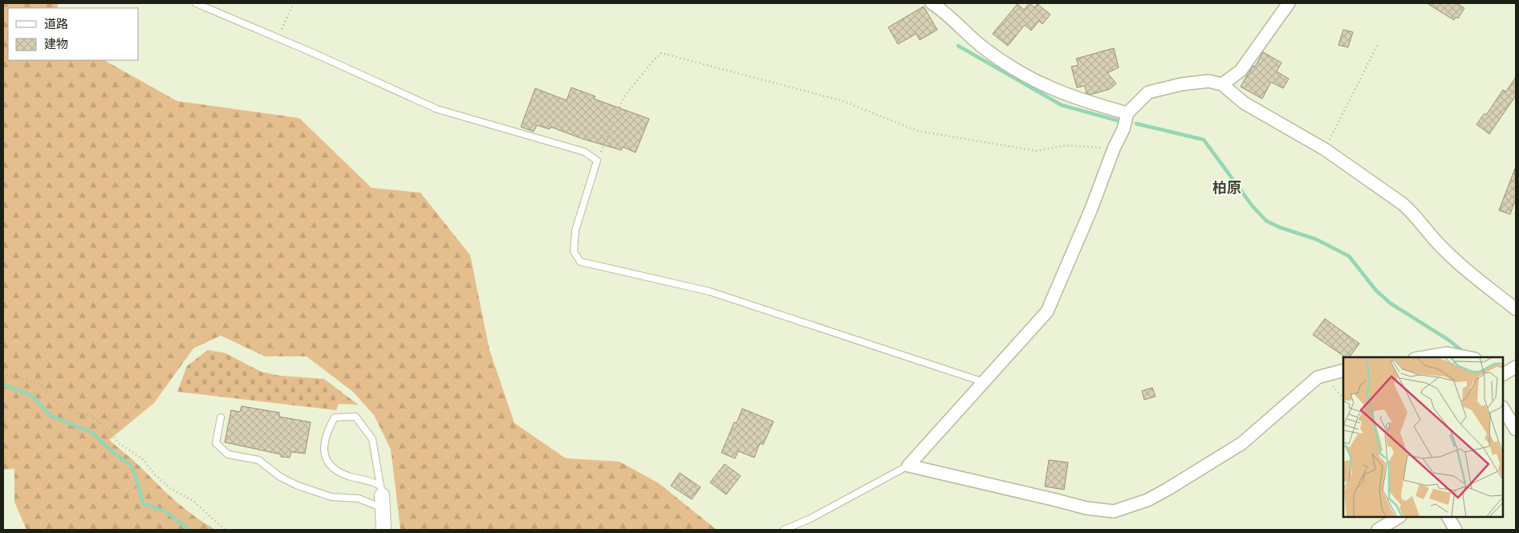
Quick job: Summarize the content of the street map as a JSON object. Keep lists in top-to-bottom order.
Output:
{
  "districts": ["柏原"],
  "legend": ["道路", "建物"]
}
